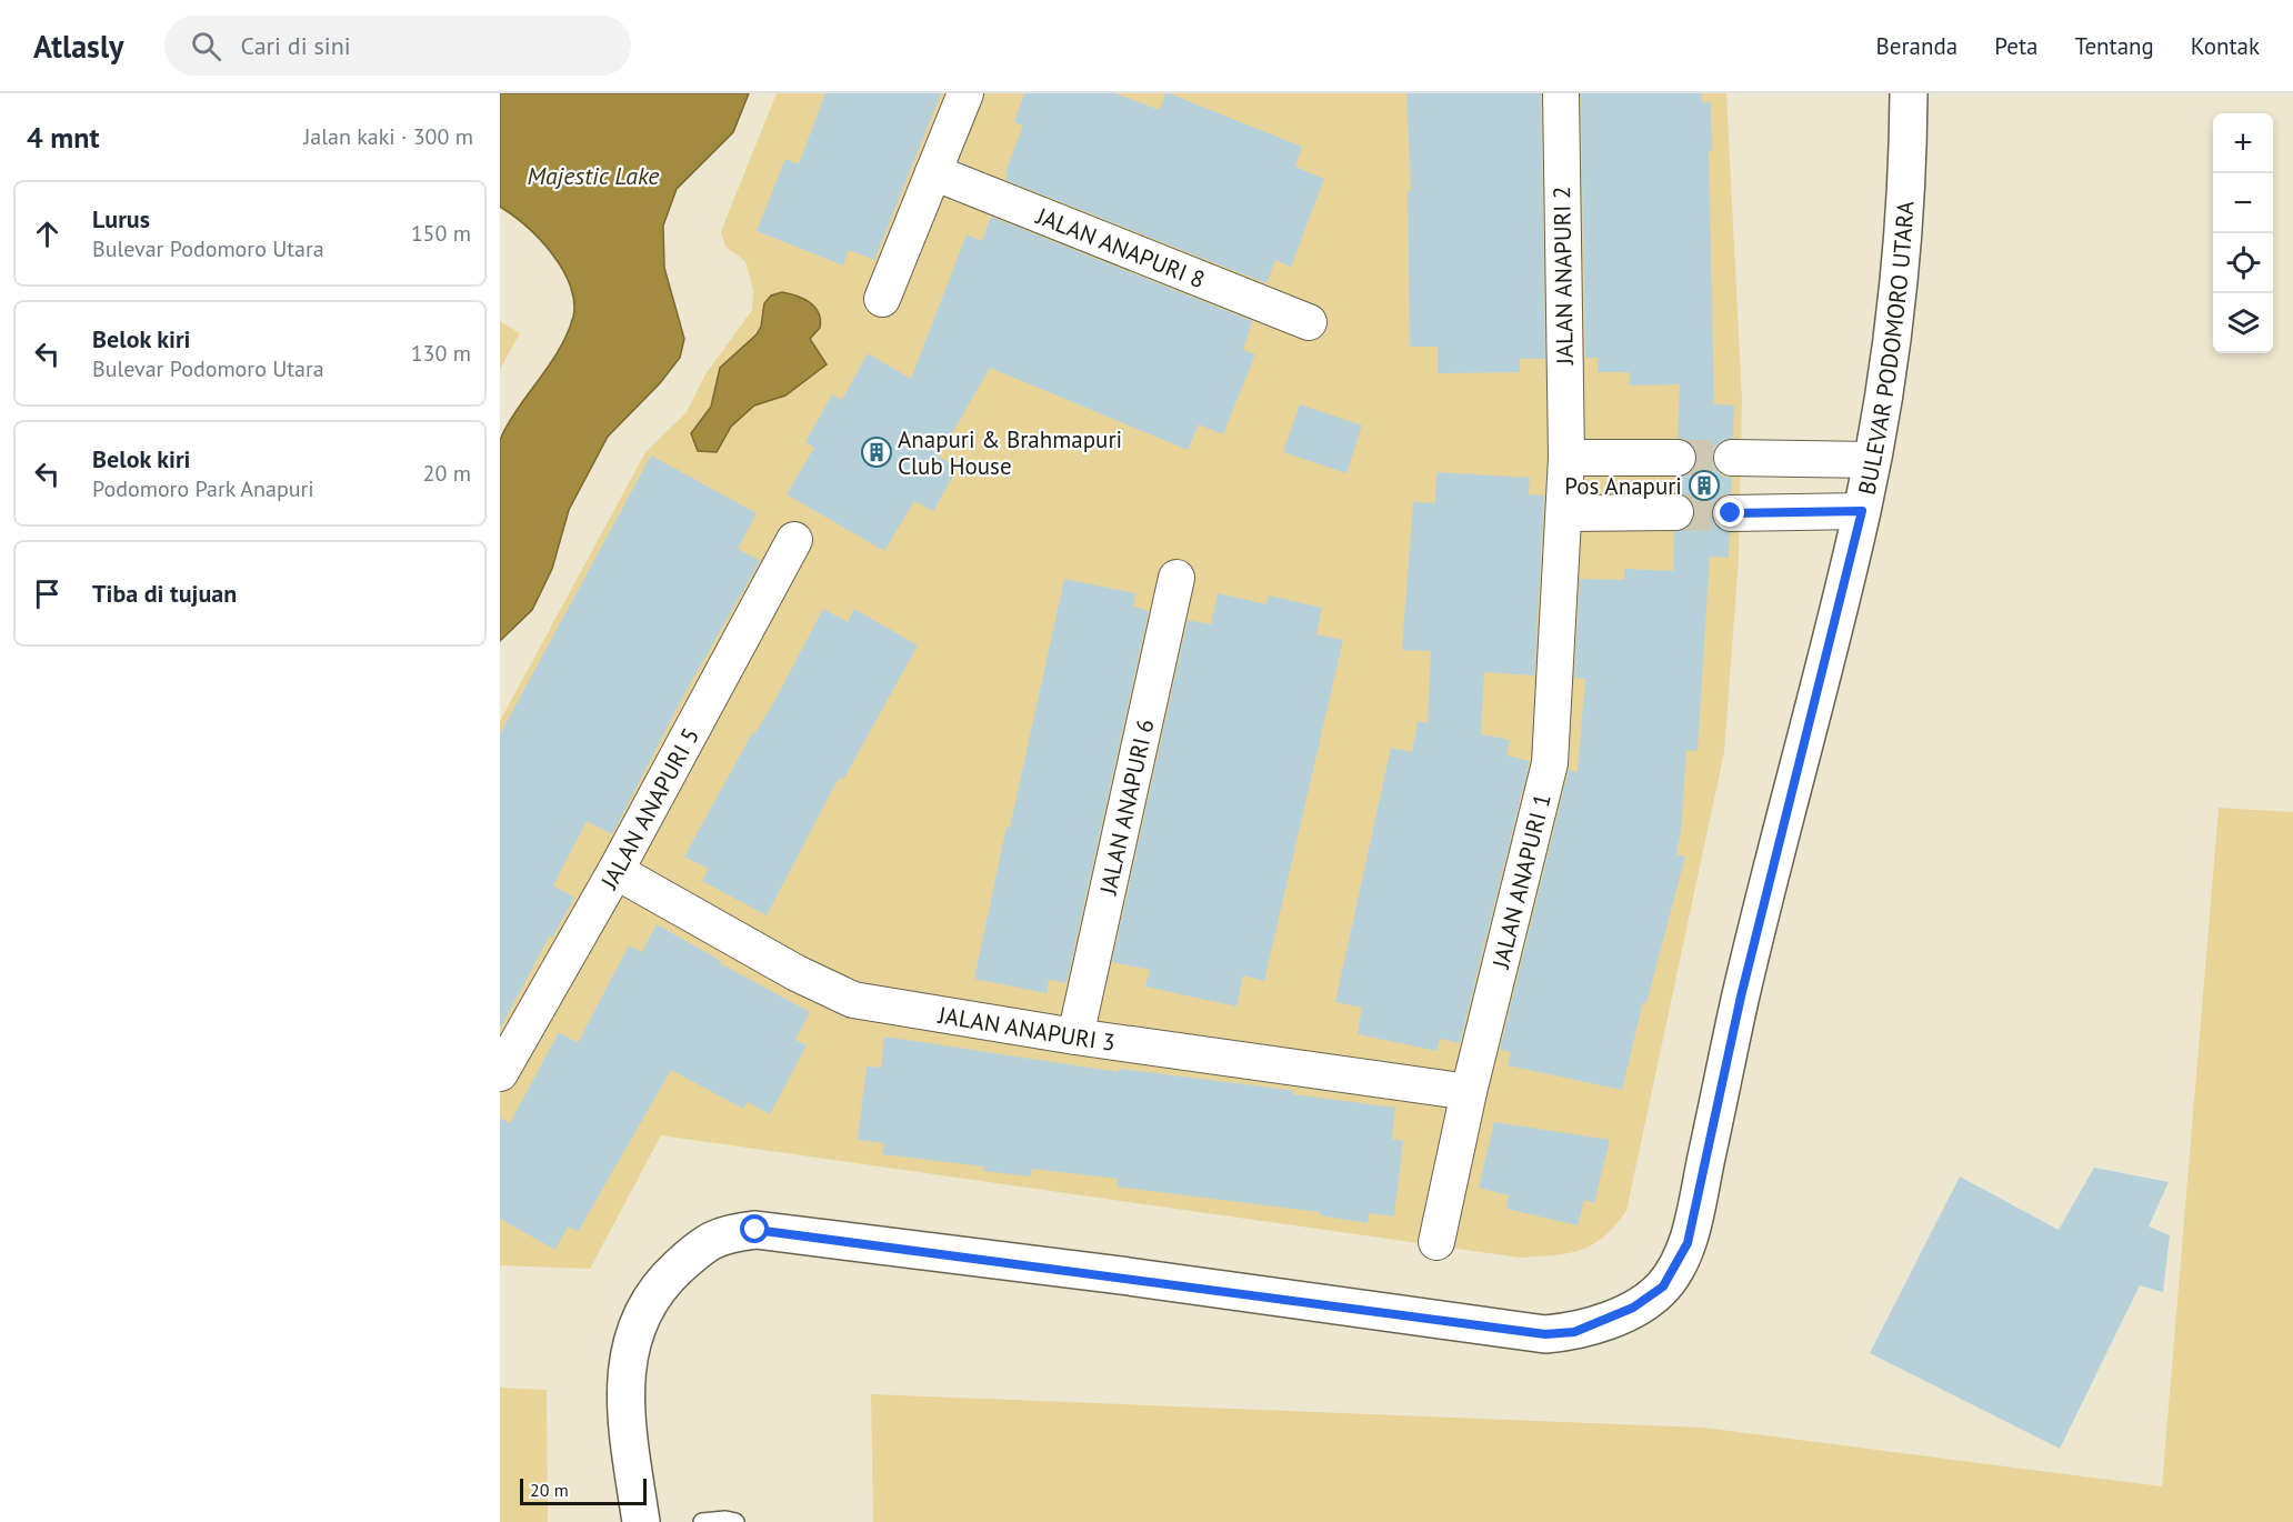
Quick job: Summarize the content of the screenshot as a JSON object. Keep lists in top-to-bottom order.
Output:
{
  "streets": {
    "street": [
      "JALAN ANAPURI 8",
      "JALAN ANAPURI 2",
      "BULEVAR PODOMORO UTARA",
      "JALAN ANAPURI 5",
      "JALAN ANAPURI 6",
      "JALAN ANAPURI 1",
      "JALAN ANAPURI 3"
    ]
  },
  "crossings": [
    ["JALAN ANAPURI 2", "JALAN ANAPURI 1"],
    ["JALAN ANAPURI 5", "JALAN ANAPURI 3"],
    ["JALAN ANAPURI 6", "JALAN ANAPURI 3"],
    ["JALAN ANAPURI 1", "JALAN ANAPURI 3"]
  ],
  "water": ["Majestic Lake"],
  "places": {
    "building": ["Anapuri & Brahmapuri Club House", "Pos Anapuri"]
  },
  "scale_bar": "20 m",
  "page": {
    "header": "Atlasly",
    "search": "Cari di sini",
    "nav": [
      "Beranda",
      "Peta",
      "Tentang",
      "Kontak"
    ],
    "heading": ["4 mnt", "Jalan kaki · 300 m"],
    "map_buttons": ["+", "−"],
    "list": [
      ["Lurus", "Bulevar Podomoro Utara", "150 m"],
      ["Belok kiri", "Bulevar Podomoro Utara", "130 m"],
      ["Belok kiri", "Podomoro Park Anapuri", "20 m"],
      "Tiba di tujuan"
    ],
    "scale": "20 m"
  }
}
